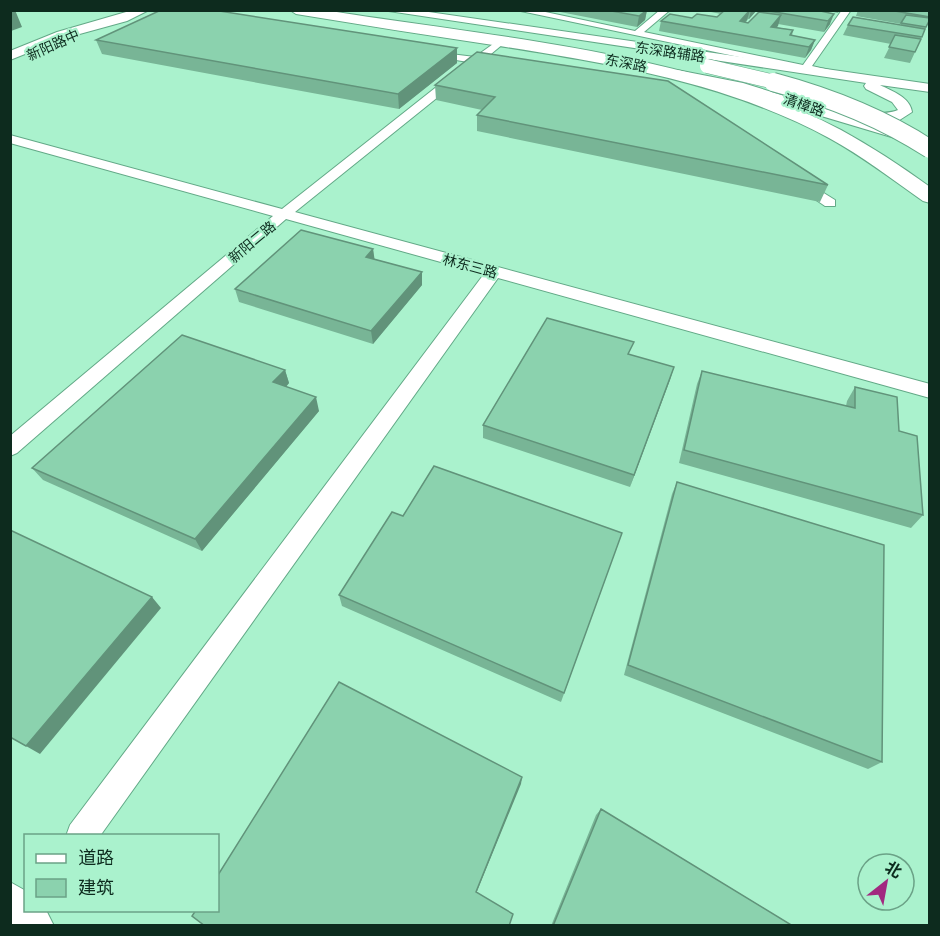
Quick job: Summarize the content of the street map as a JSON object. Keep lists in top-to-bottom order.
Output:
{
  "streets": {
    "highway": ["东深路"],
    "main road": ["新阳路中", "东深路辅路", "清樟路"],
    "street": ["新阳二路", "林东三路"]
  },
  "crossings": [
    ["东深路", "清樟路"],
    ["东深路", "新阳二路"],
    ["新阳二路", "林东三路"]
  ],
  "legend": ["道路", "建筑"],
  "north": "top right"
}
